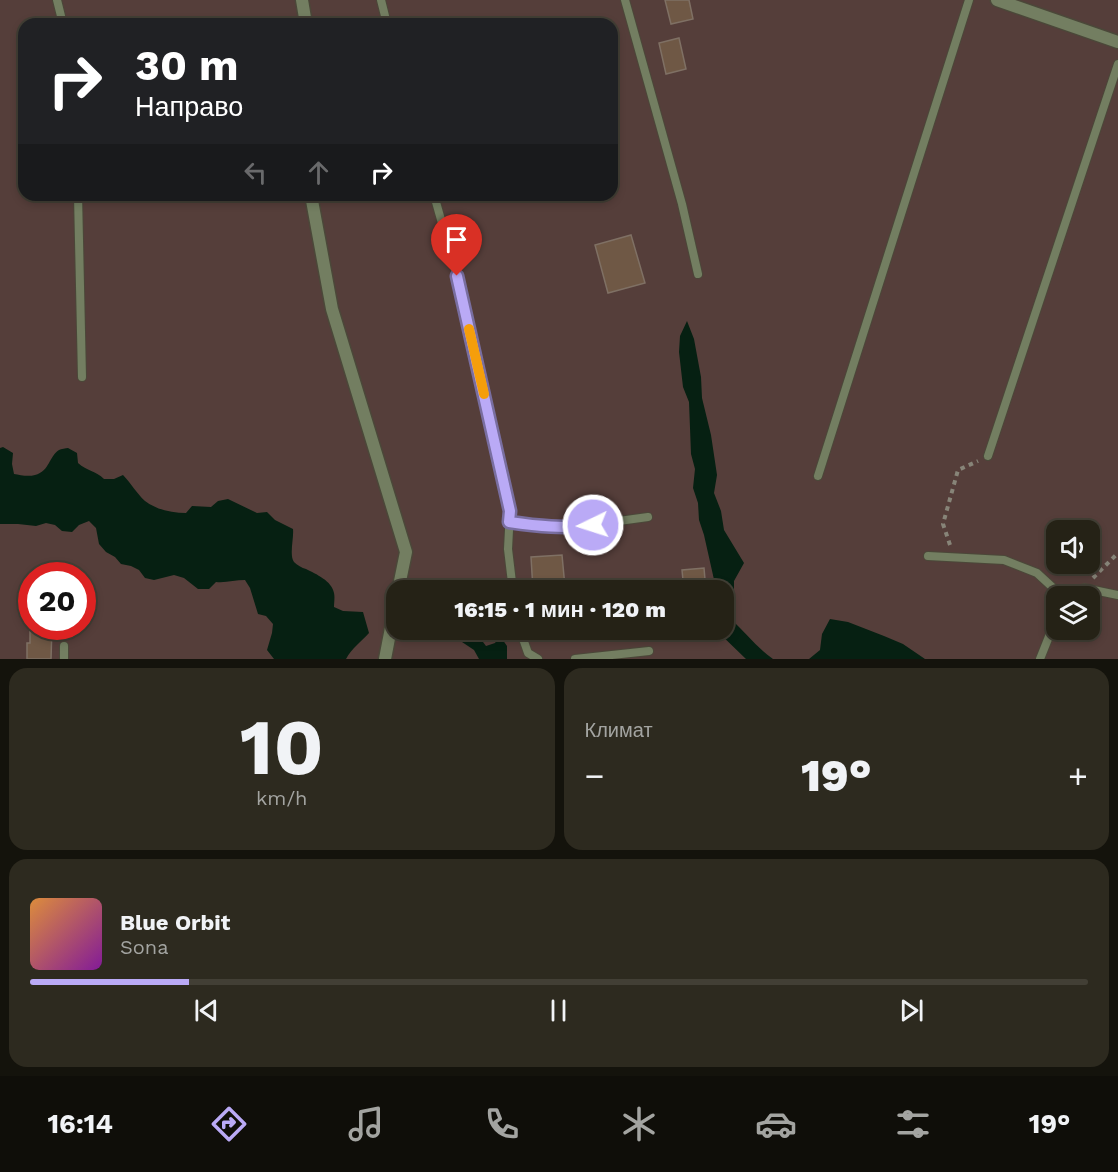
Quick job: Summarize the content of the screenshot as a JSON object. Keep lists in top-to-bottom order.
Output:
{
  "page": {
    "turn": ["30 m", "Направо"],
    "limit": "20",
    "trip": "16:15 · 1 мин · 120 m",
    "tile": [
      ["10", "km/h"],
      "Климат"
    ],
    "heat": ["−", "19°", "+"],
    "song": ["Blue Orbit", "Sona"],
    "tabs": ["16:14", "19°"]
  }
}
